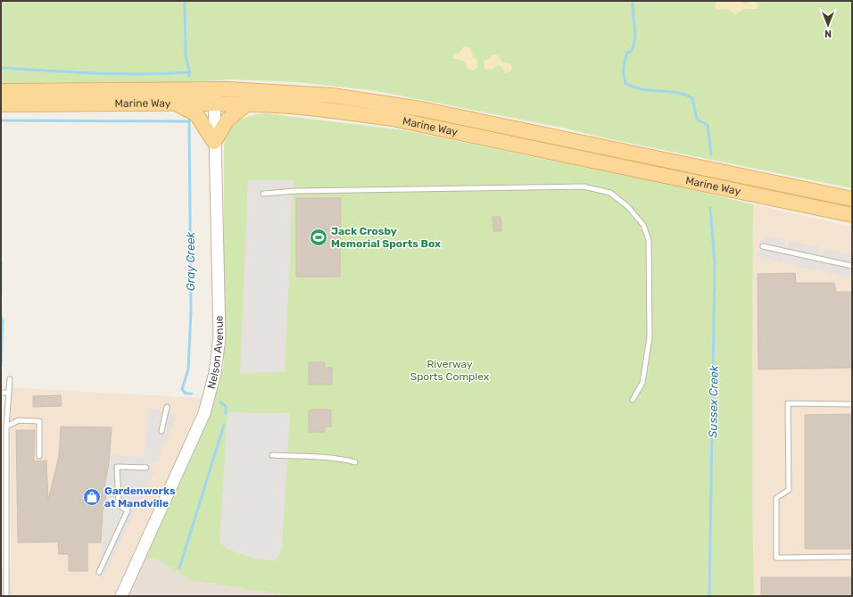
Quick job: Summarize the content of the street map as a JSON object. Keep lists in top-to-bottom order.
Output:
{
  "streets": {
    "main road": ["Marine Way"],
    "street": ["Nelson Avenue"]
  },
  "crossings": [
    ["Marine Way", "Nelson Avenue"]
  ],
  "water": ["Gray Creek", "Sussex Creek"],
  "parks": ["Riverway Sports Complex"],
  "places": {
    "sports": ["Jack Crosby Memorial Sports Box"],
    "shop": ["Gardenworks at Mandville"]
  },
  "north": "bottom"
}
